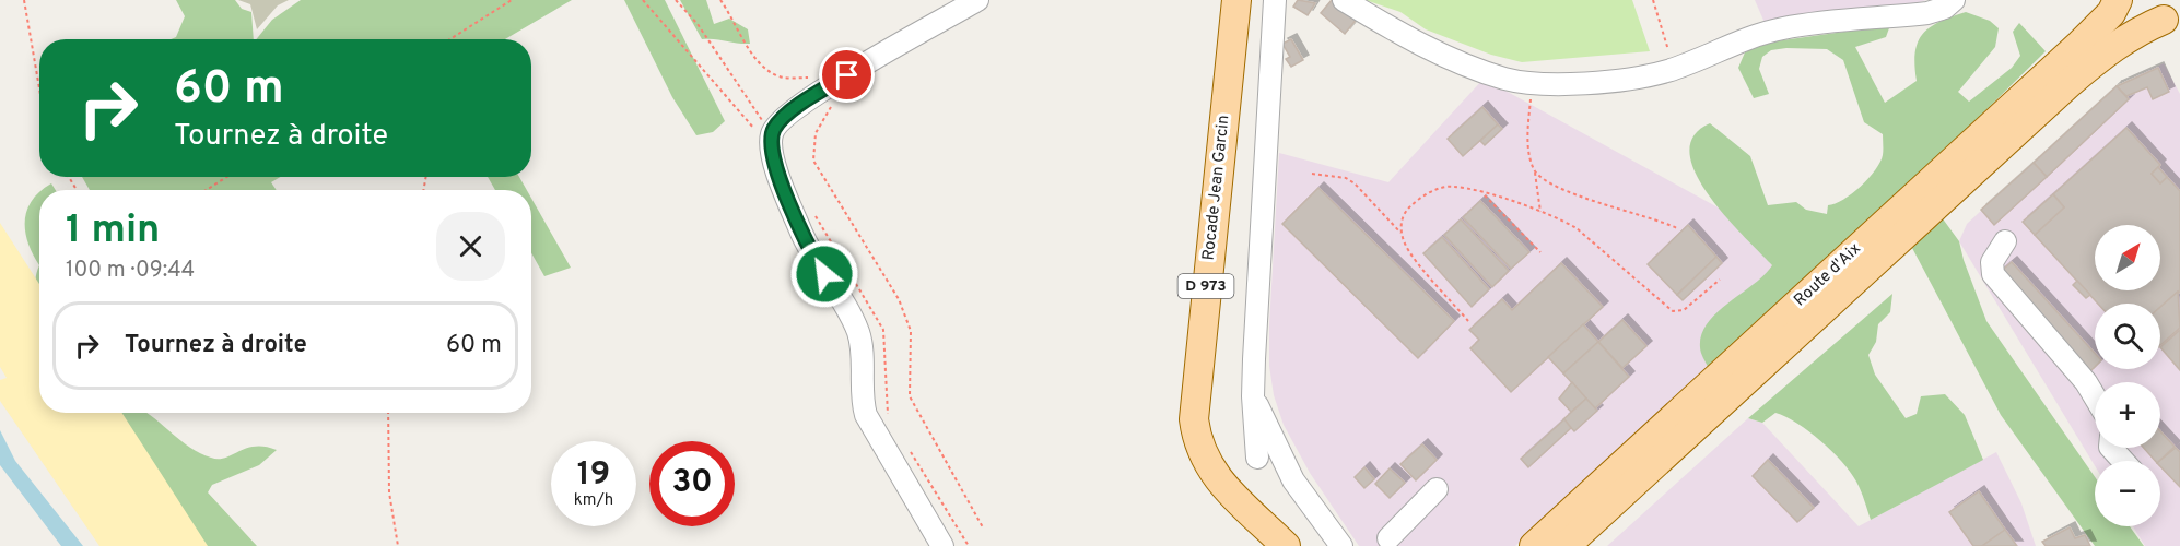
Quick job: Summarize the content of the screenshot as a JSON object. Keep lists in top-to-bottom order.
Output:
{
  "streets": {
    "main road": ["Rocade Jean Garcin", "Route d'Aix", "D 973"]
  },
  "north": "top right",
  "page": {
    "turn": ["60 m", "Tournez à droite"],
    "heading": ["1 min", "100 m · 09:44"],
    "map_buttons": ["+", "−"],
    "list": [
      {
        "name": "Tournez à droite",
        "value": "60 m"
      }
    ],
    "speed": "19 km/h",
    "limit": "30"
  }
}
